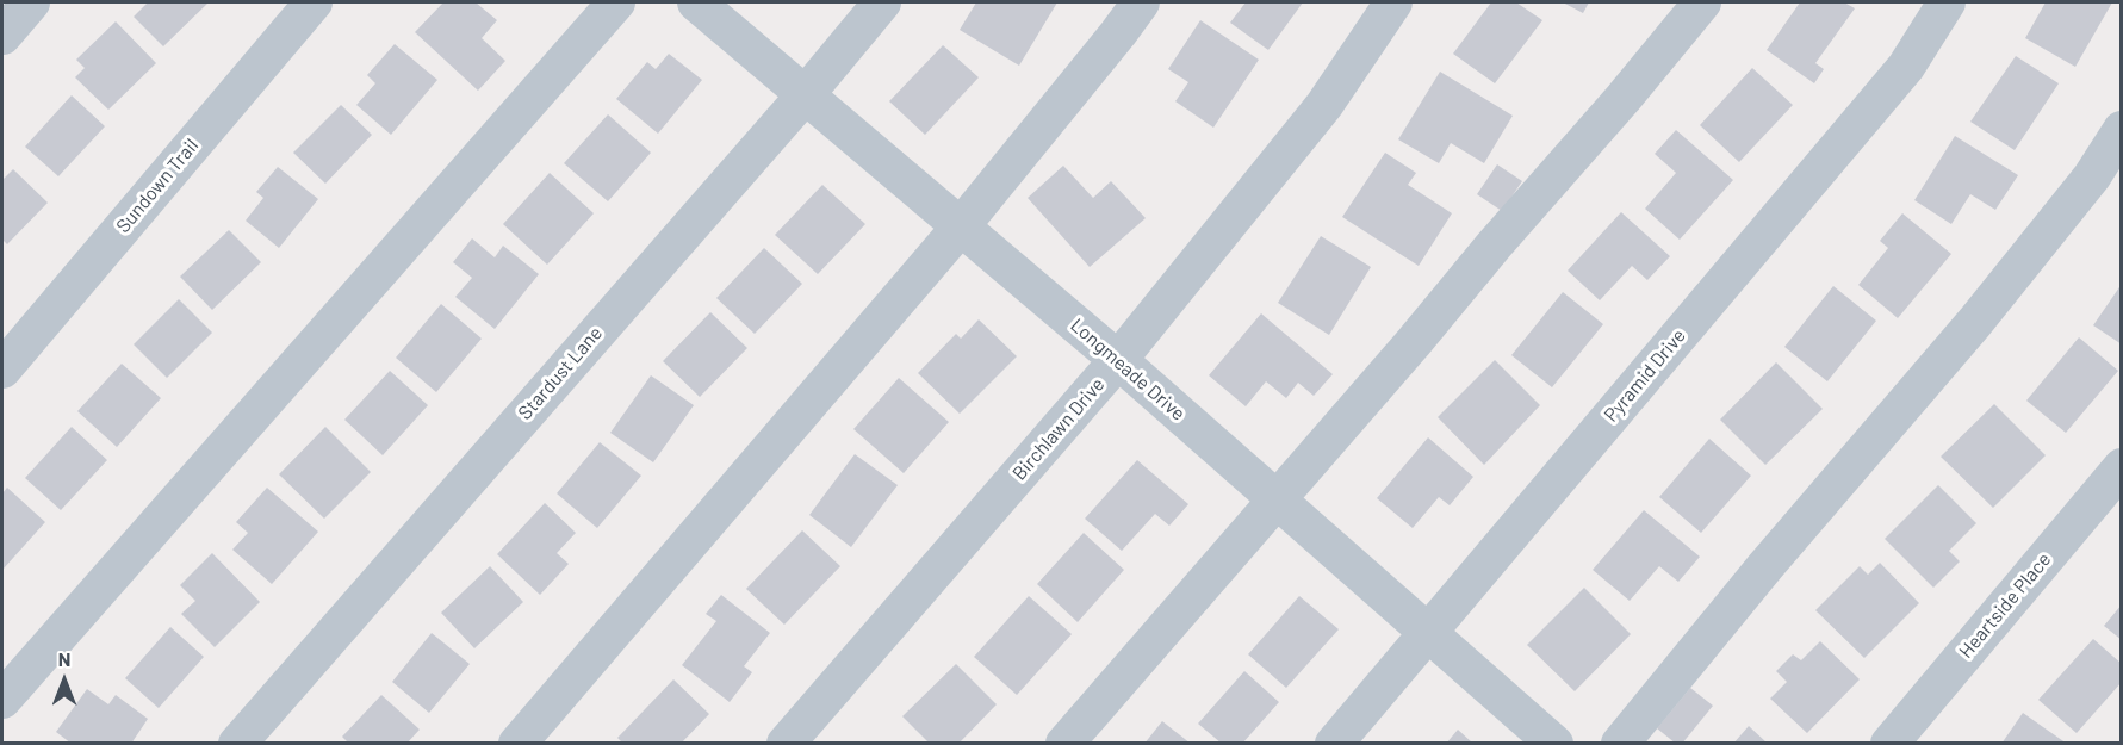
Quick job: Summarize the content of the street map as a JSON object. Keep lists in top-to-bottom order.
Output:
{
  "streets": {
    "street": [
      "Sundown Trail",
      "Longmeade Drive",
      "Stardust Lane",
      "Pyramid Drive",
      "Birchlawn Drive",
      "Heartside Place"
    ]
  },
  "crossings": [
    ["Longmeade Drive", "Stardust Lane"],
    ["Longmeade Drive", "Pyramid Drive"],
    ["Longmeade Drive", "Birchlawn Drive"]
  ],
  "north": "top"
}
